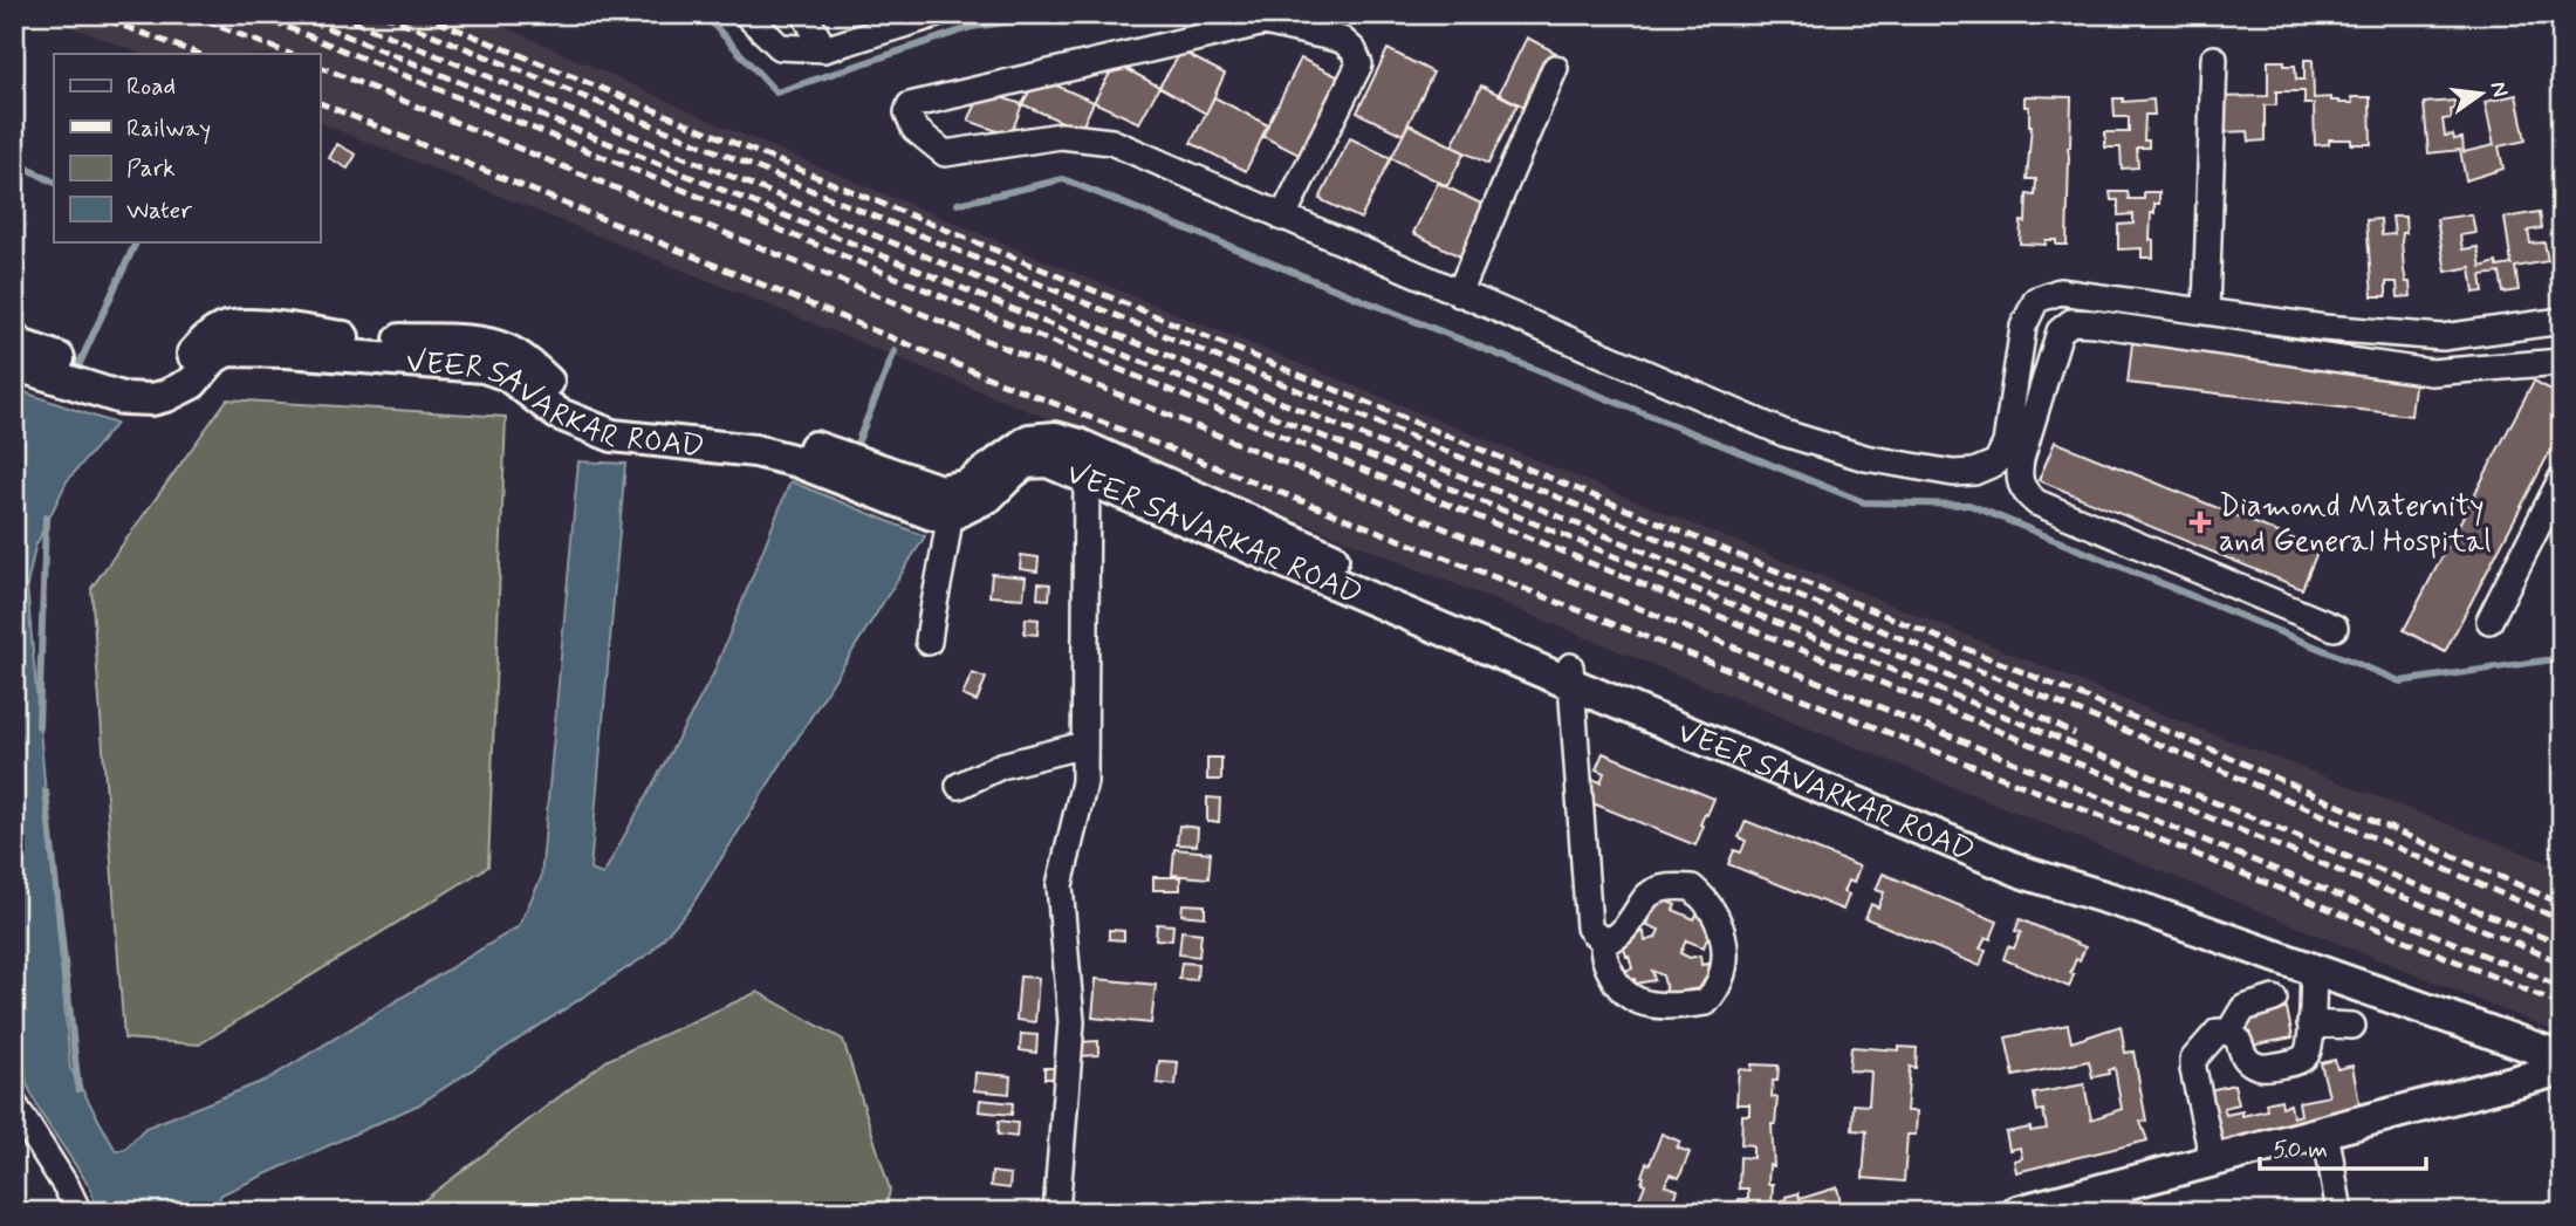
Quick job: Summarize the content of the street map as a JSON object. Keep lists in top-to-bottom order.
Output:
{
  "streets": {
    "street": ["VEER SAVARKAR ROAD"]
  },
  "places": {
    "health": ["Diamond Maternity and General Hospital"]
  },
  "legend": [
    "Road",
    "Railway",
    "Park",
    "Water"
  ],
  "scale_bar": "50 m",
  "north": "right"
}
